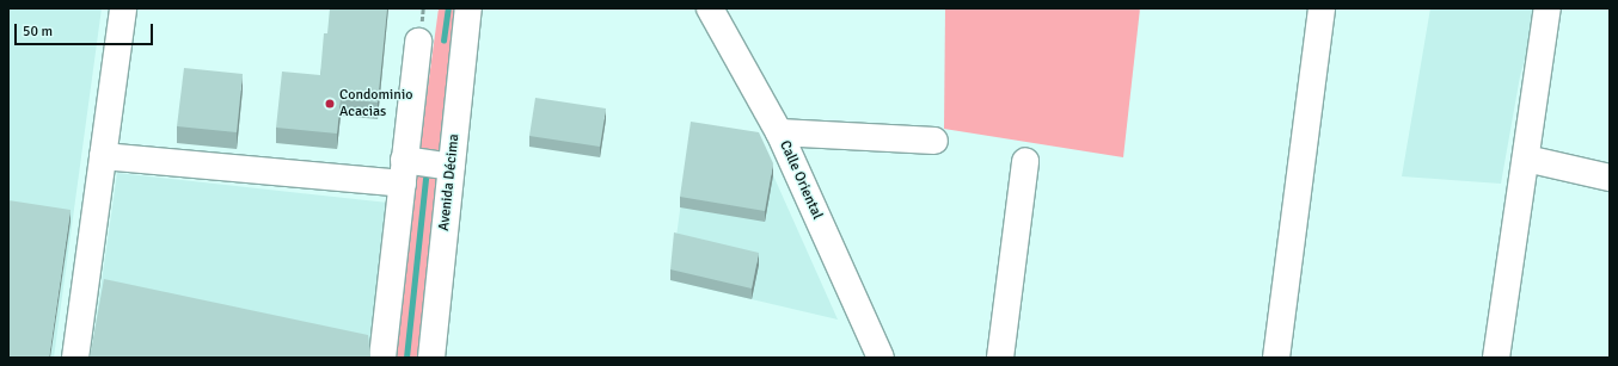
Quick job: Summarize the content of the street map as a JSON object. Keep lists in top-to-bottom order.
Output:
{
  "streets": {
    "street": ["Calle Oriental", "Avenida Décima"]
  },
  "places": ["Condominio Acacias"],
  "scale_bar": "50 m"
}
